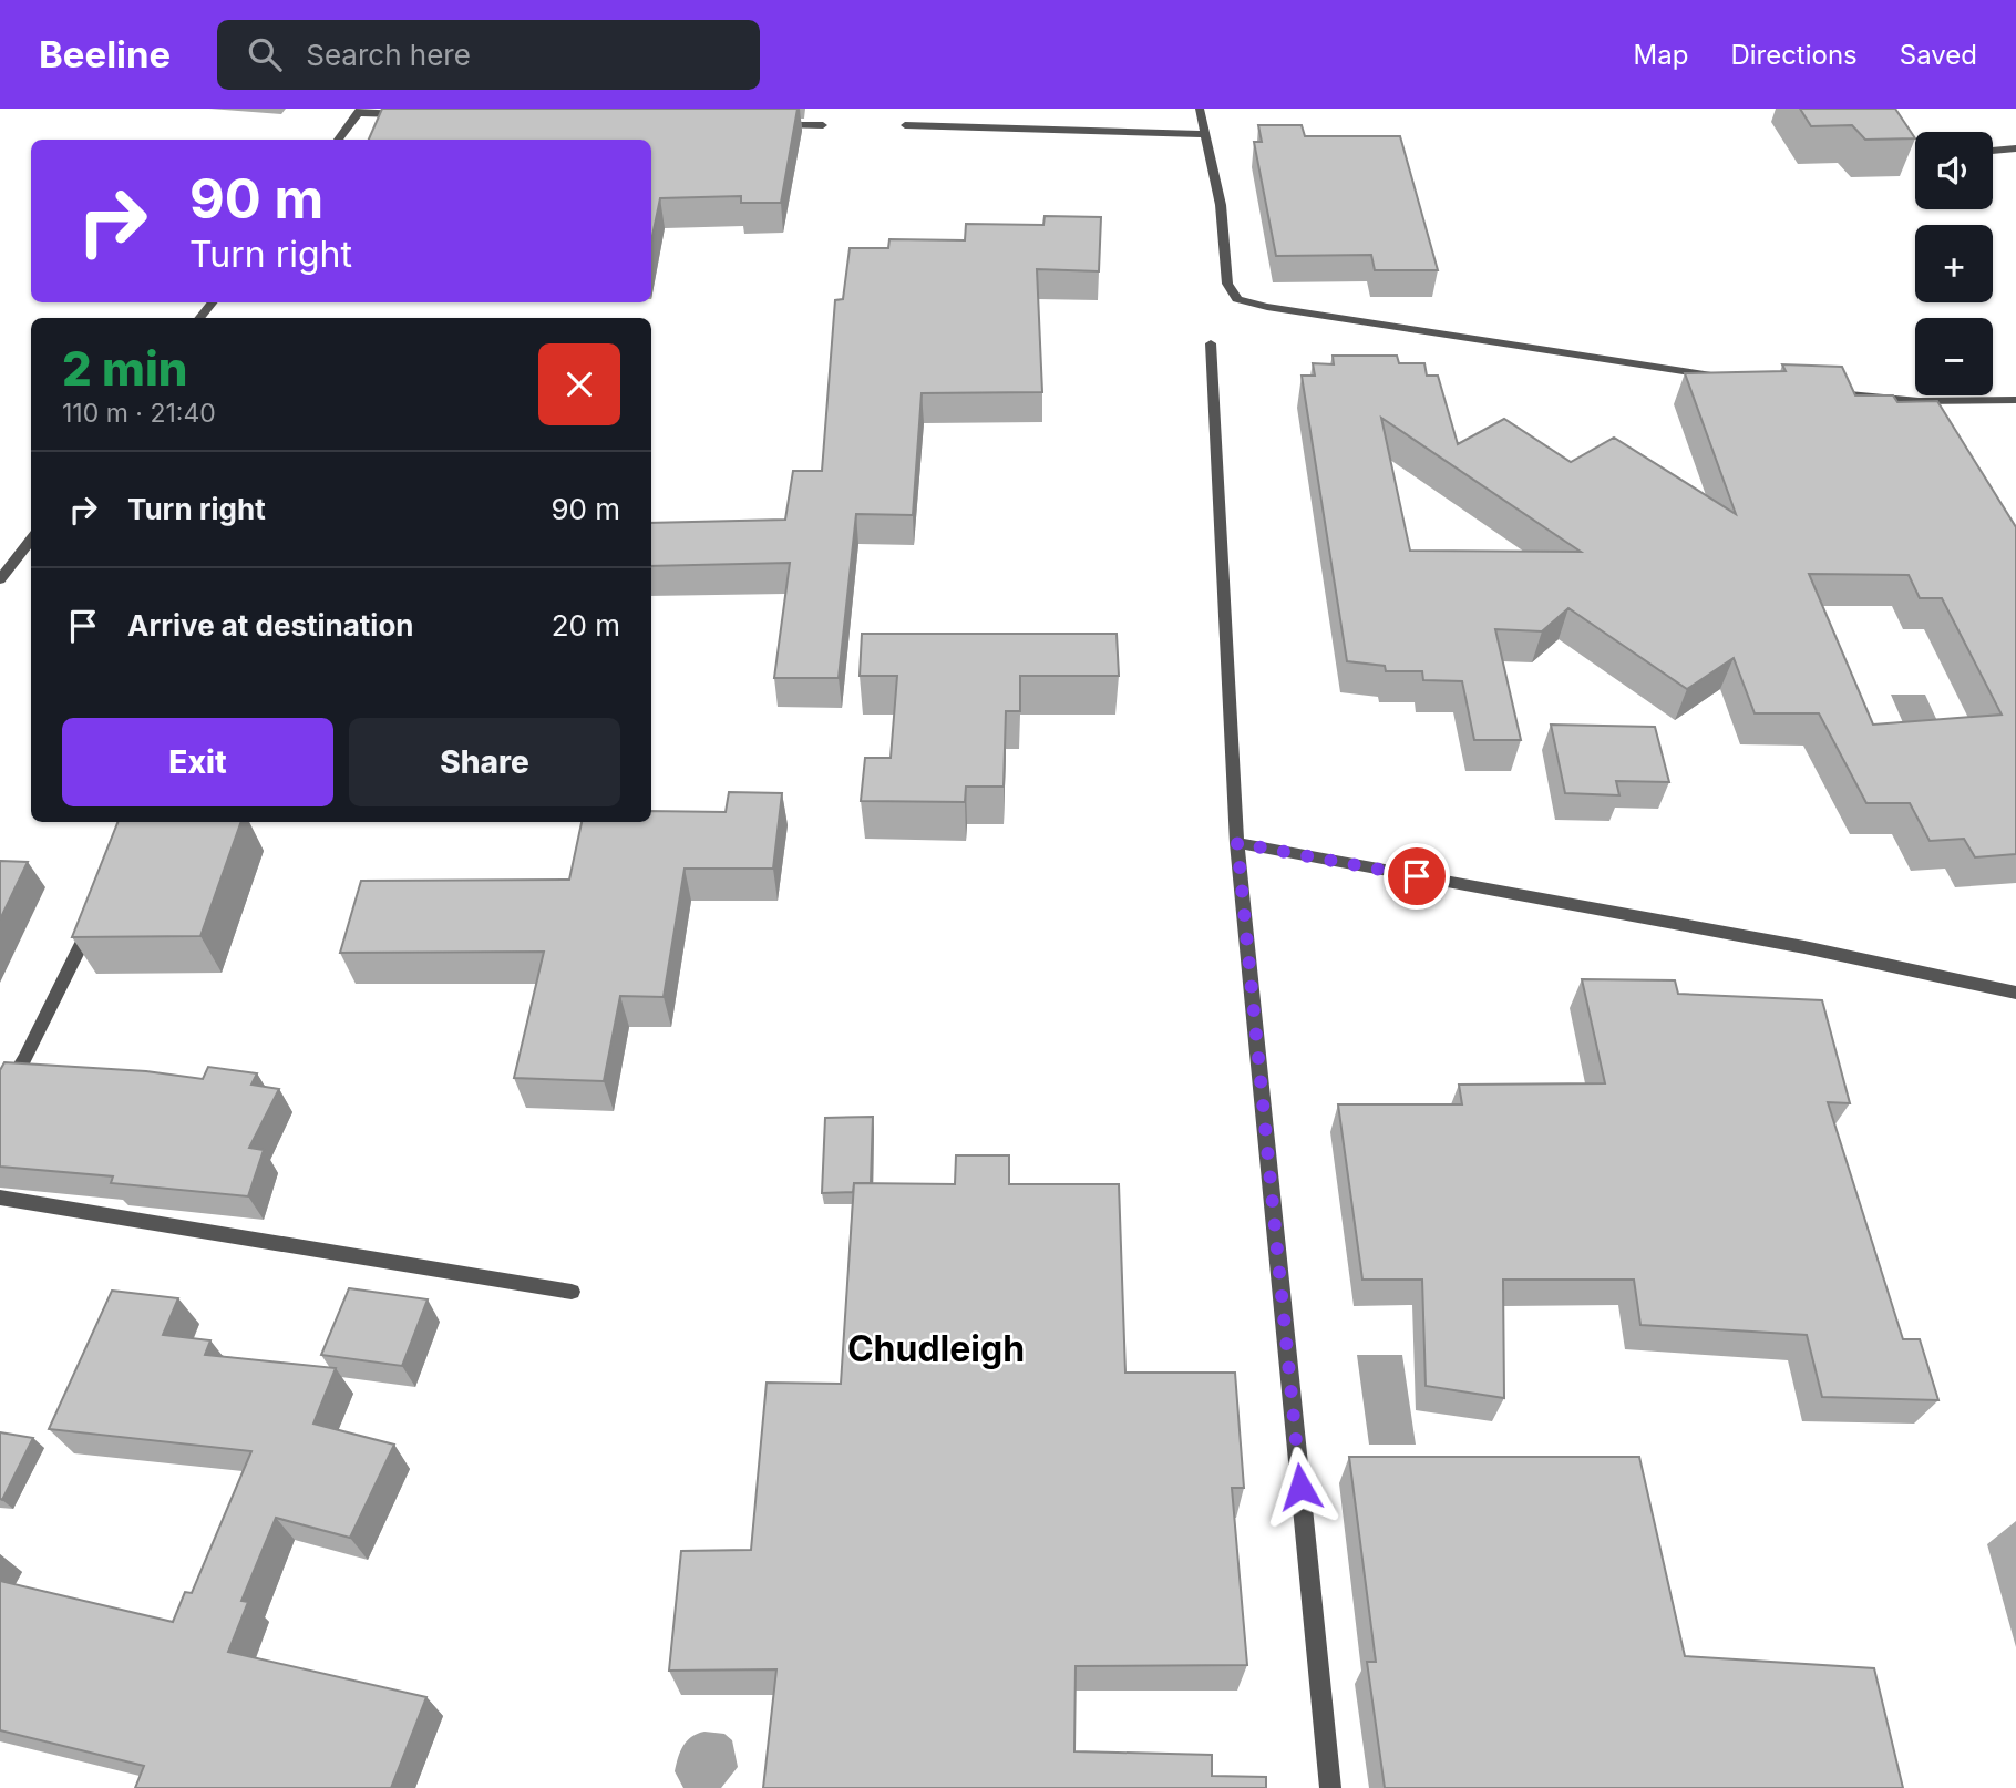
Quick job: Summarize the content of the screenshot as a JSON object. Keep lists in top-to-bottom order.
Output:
{
  "districts": ["Chudleigh"],
  "page": {
    "header": "Beeline",
    "search": "Search here",
    "nav": ["Map", "Directions", "Saved"],
    "map_buttons": ["+", "−"],
    "turn": ["90 m", "Turn right"],
    "heading": ["2 min", "110 m · 21:40"],
    "list": [
      {
        "name": "Turn right",
        "value": "90 m"
      },
      {
        "name": "Arrive at destination",
        "value": "20 m"
      }
    ],
    "buttons": ["Exit", "Share"]
  }
}
